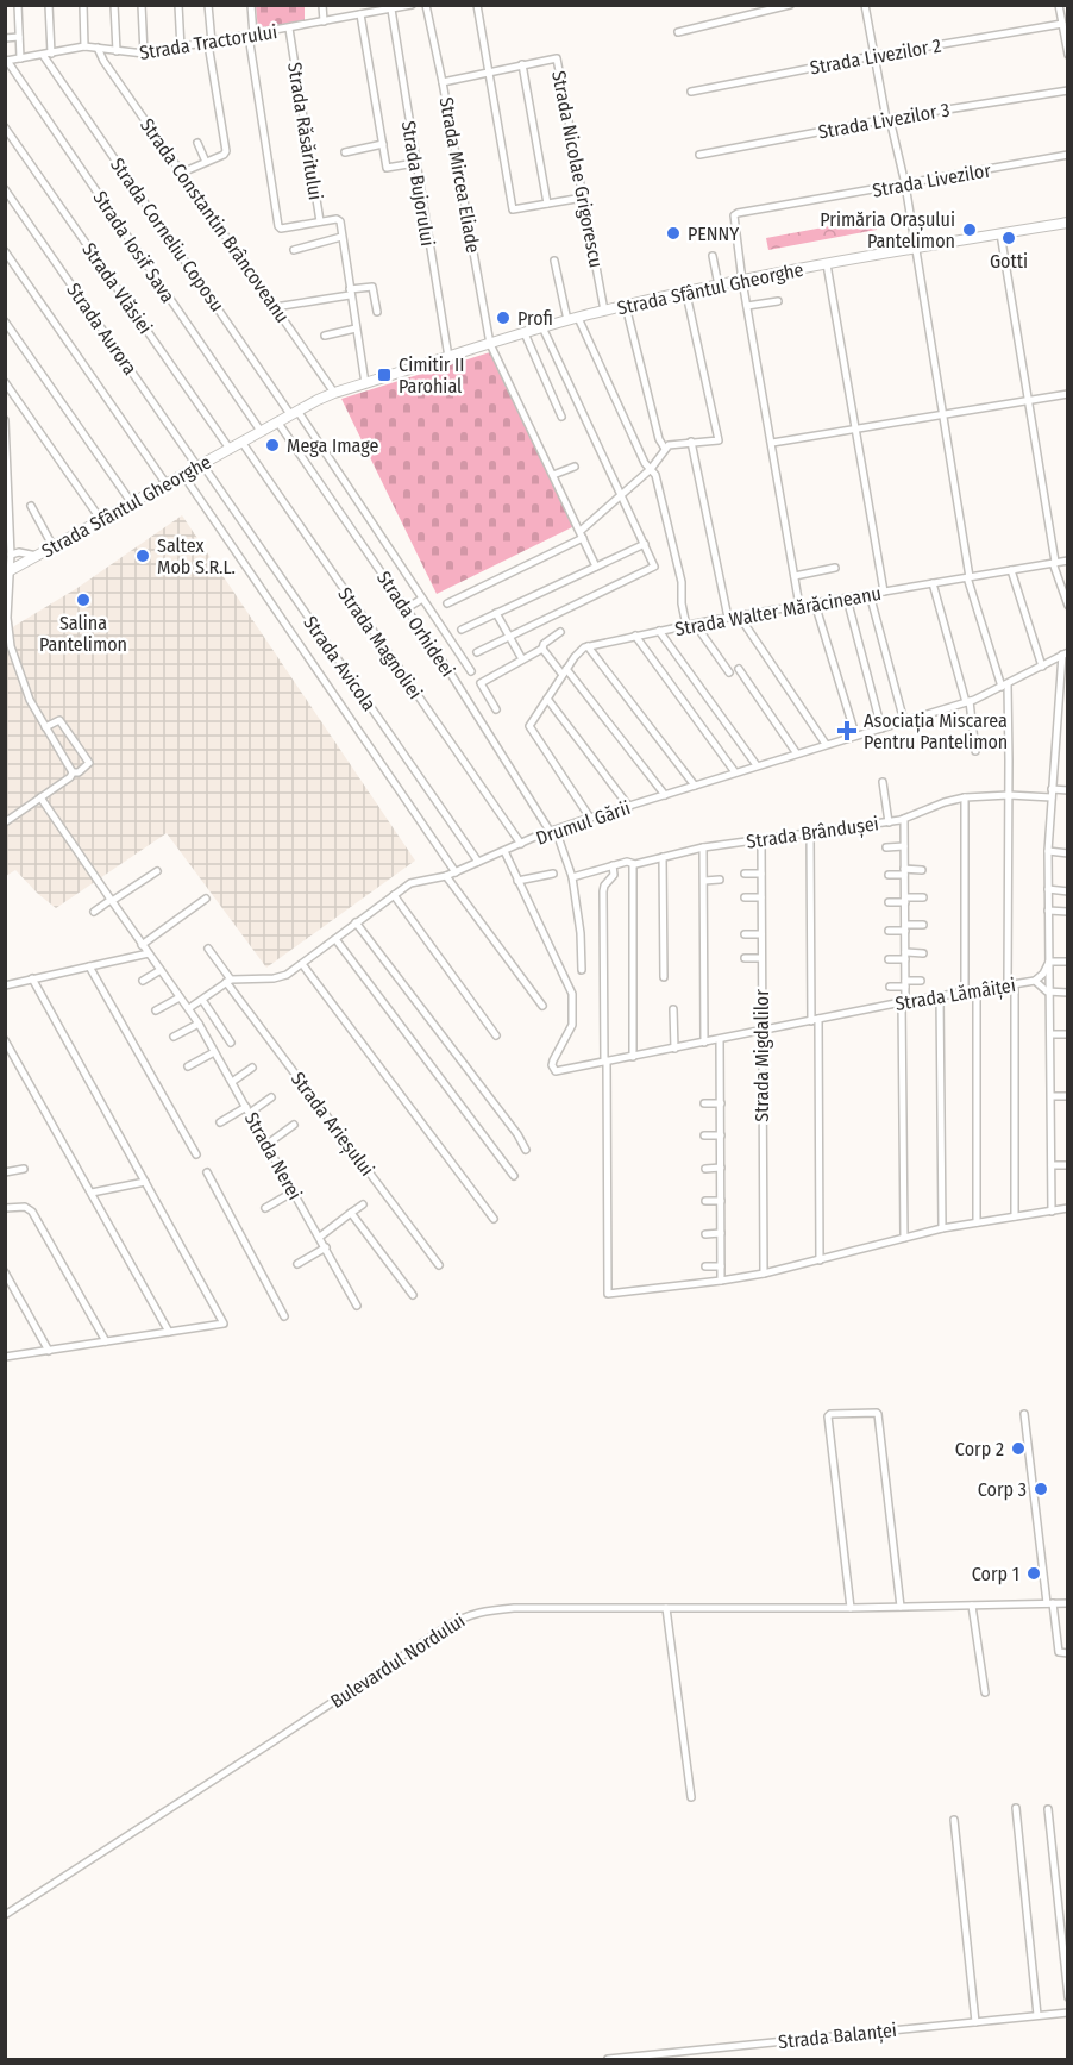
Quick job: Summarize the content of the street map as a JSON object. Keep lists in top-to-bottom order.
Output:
{
  "streets": {
    "street": [
      "Strada Tractorului",
      "Strada Livezilor 2",
      "Strada Livezilor 3",
      "Strada Răsăritului",
      "Strada Nicolae Grigorescu",
      "Strada Mircea Eliade",
      "Strada Livezilor",
      "Strada Bujorului",
      "Strada Constantin Brâncoveanu",
      "Strada Corneliu Coposu",
      "Strada Iosif Sava",
      "Strada Vlăsiei",
      "Strada Sfântul Gheorghe",
      "Strada Aurora",
      "Strada Walter Mărăcineanu",
      "Strada Orhideei",
      "Strada Magnoliei",
      "Strada Avicola",
      "Drumul Gării",
      "Strada Brândușei",
      "Strada Lămâiței",
      "Strada Migdalilor",
      "Strada Arieșului",
      "Strada Nerei",
      "Bulevardul Nordului",
      "Strada Balanței"
    ]
  },
  "crossings": [
    ["Strada Tractorului", "Strada Răsăritului"],
    ["Strada Tractorului", "Strada Bujorului"],
    ["Strada Tractorului", "Strada Constantin Brâncoveanu"],
    ["Strada Tractorului", "Strada Corneliu Coposu"],
    ["Strada Tractorului", "Strada Iosif Sava"],
    ["Strada Nicolae Grigorescu", "Strada Mircea Eliade"],
    ["Strada Nicolae Grigorescu", "Strada Sfântul Gheorghe"],
    ["Strada Mircea Eliade", "Strada Sfântul Gheorghe"],
    ["Strada Livezilor", "Strada Sfântul Gheorghe"],
    ["Strada Bujorului", "Strada Sfântul Gheorghe"],
    ["Strada Constantin Brâncoveanu", "Strada Sfântul Gheorghe"],
    ["Strada Corneliu Coposu", "Strada Sfântul Gheorghe"],
    ["Strada Iosif Sava", "Strada Sfântul Gheorghe"],
    ["Strada Vlăsiei", "Strada Sfântul Gheorghe"],
    ["Strada Sfântul Gheorghe", "Strada Aurora"],
    ["Strada Sfântul Gheorghe", "Strada Orhideei"],
    ["Strada Sfântul Gheorghe", "Strada Magnoliei"],
    ["Strada Sfântul Gheorghe", "Strada Avicola"],
    ["Strada Aurora", "Strada Avicola"],
    ["Strada Orhideei", "Drumul Gării"],
    ["Strada Magnoliei", "Drumul Gării"],
    ["Strada Avicola", "Drumul Gării"],
    ["Drumul Gării", "Strada Arieșului"],
    ["Strada Brândușei", "Strada Migdalilor"],
    ["Strada Lămâiței", "Strada Migdalilor"]
  ],
  "places": {
    "other": [
      "Primăria Orașului Pantelimon",
      "PENNY",
      "Gotti",
      "Profi",
      "Mega Image",
      "Saltex Mob S.R.L.",
      "Salina Pantelimon",
      "Corp 2",
      "Corp 3",
      "Corp 1"
    ],
    "transit": ["Cimitir II Parohial"],
    "health": ["Asociația Miscarea Pentru Pantelimon"]
  }
}
